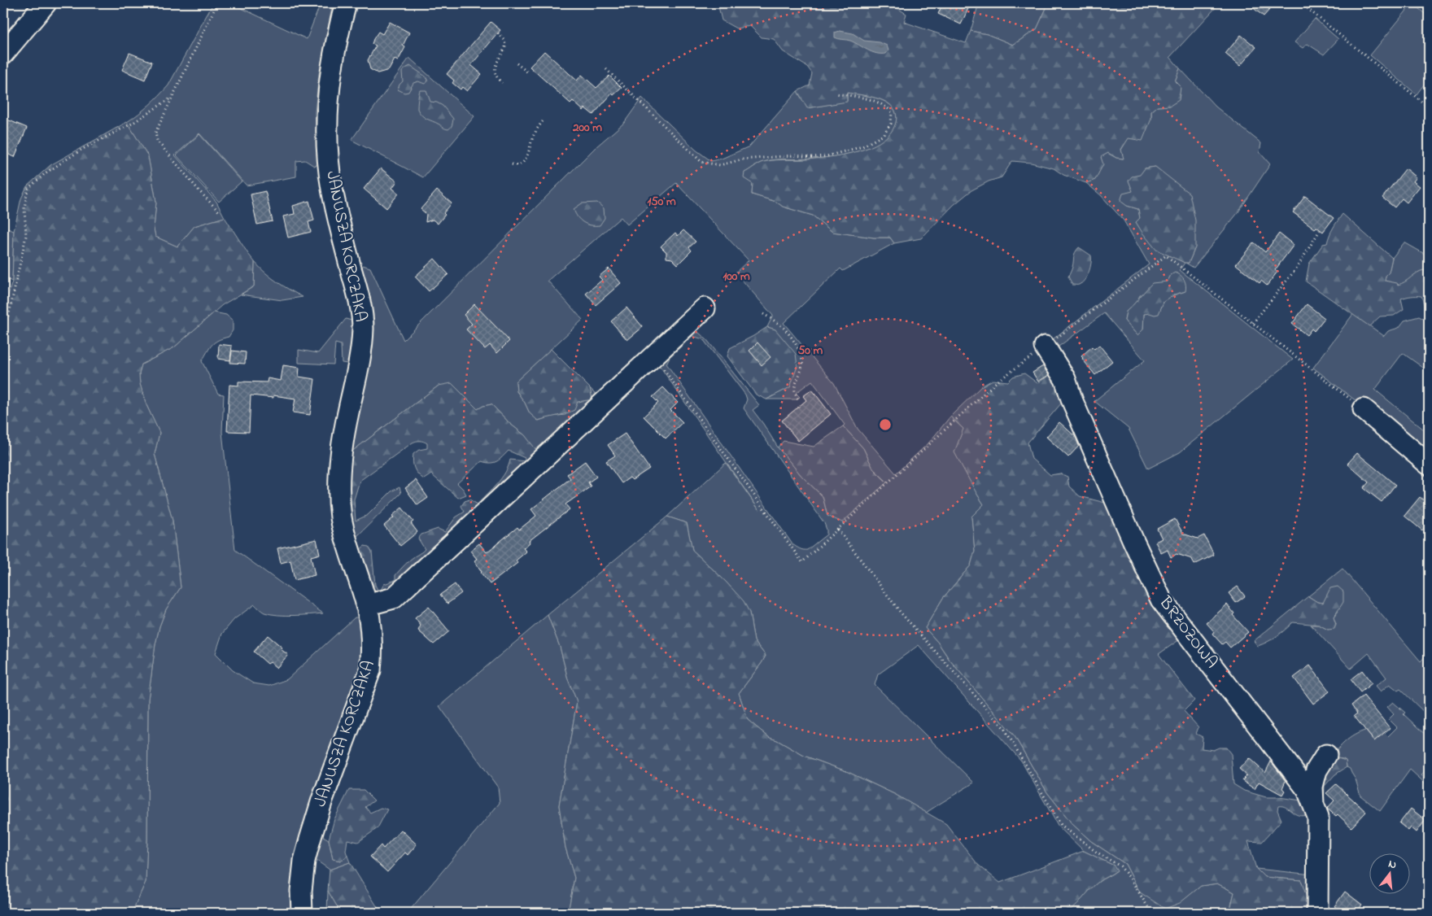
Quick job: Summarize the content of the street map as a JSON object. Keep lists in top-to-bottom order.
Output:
{
  "streets": {
    "street": ["JANUSZA KORCZAKA", "BRZOZOWA"]
  },
  "north": "top",
  "rings": [
    "200 m",
    "150 m",
    "100 m",
    "50 m"
  ]
}
